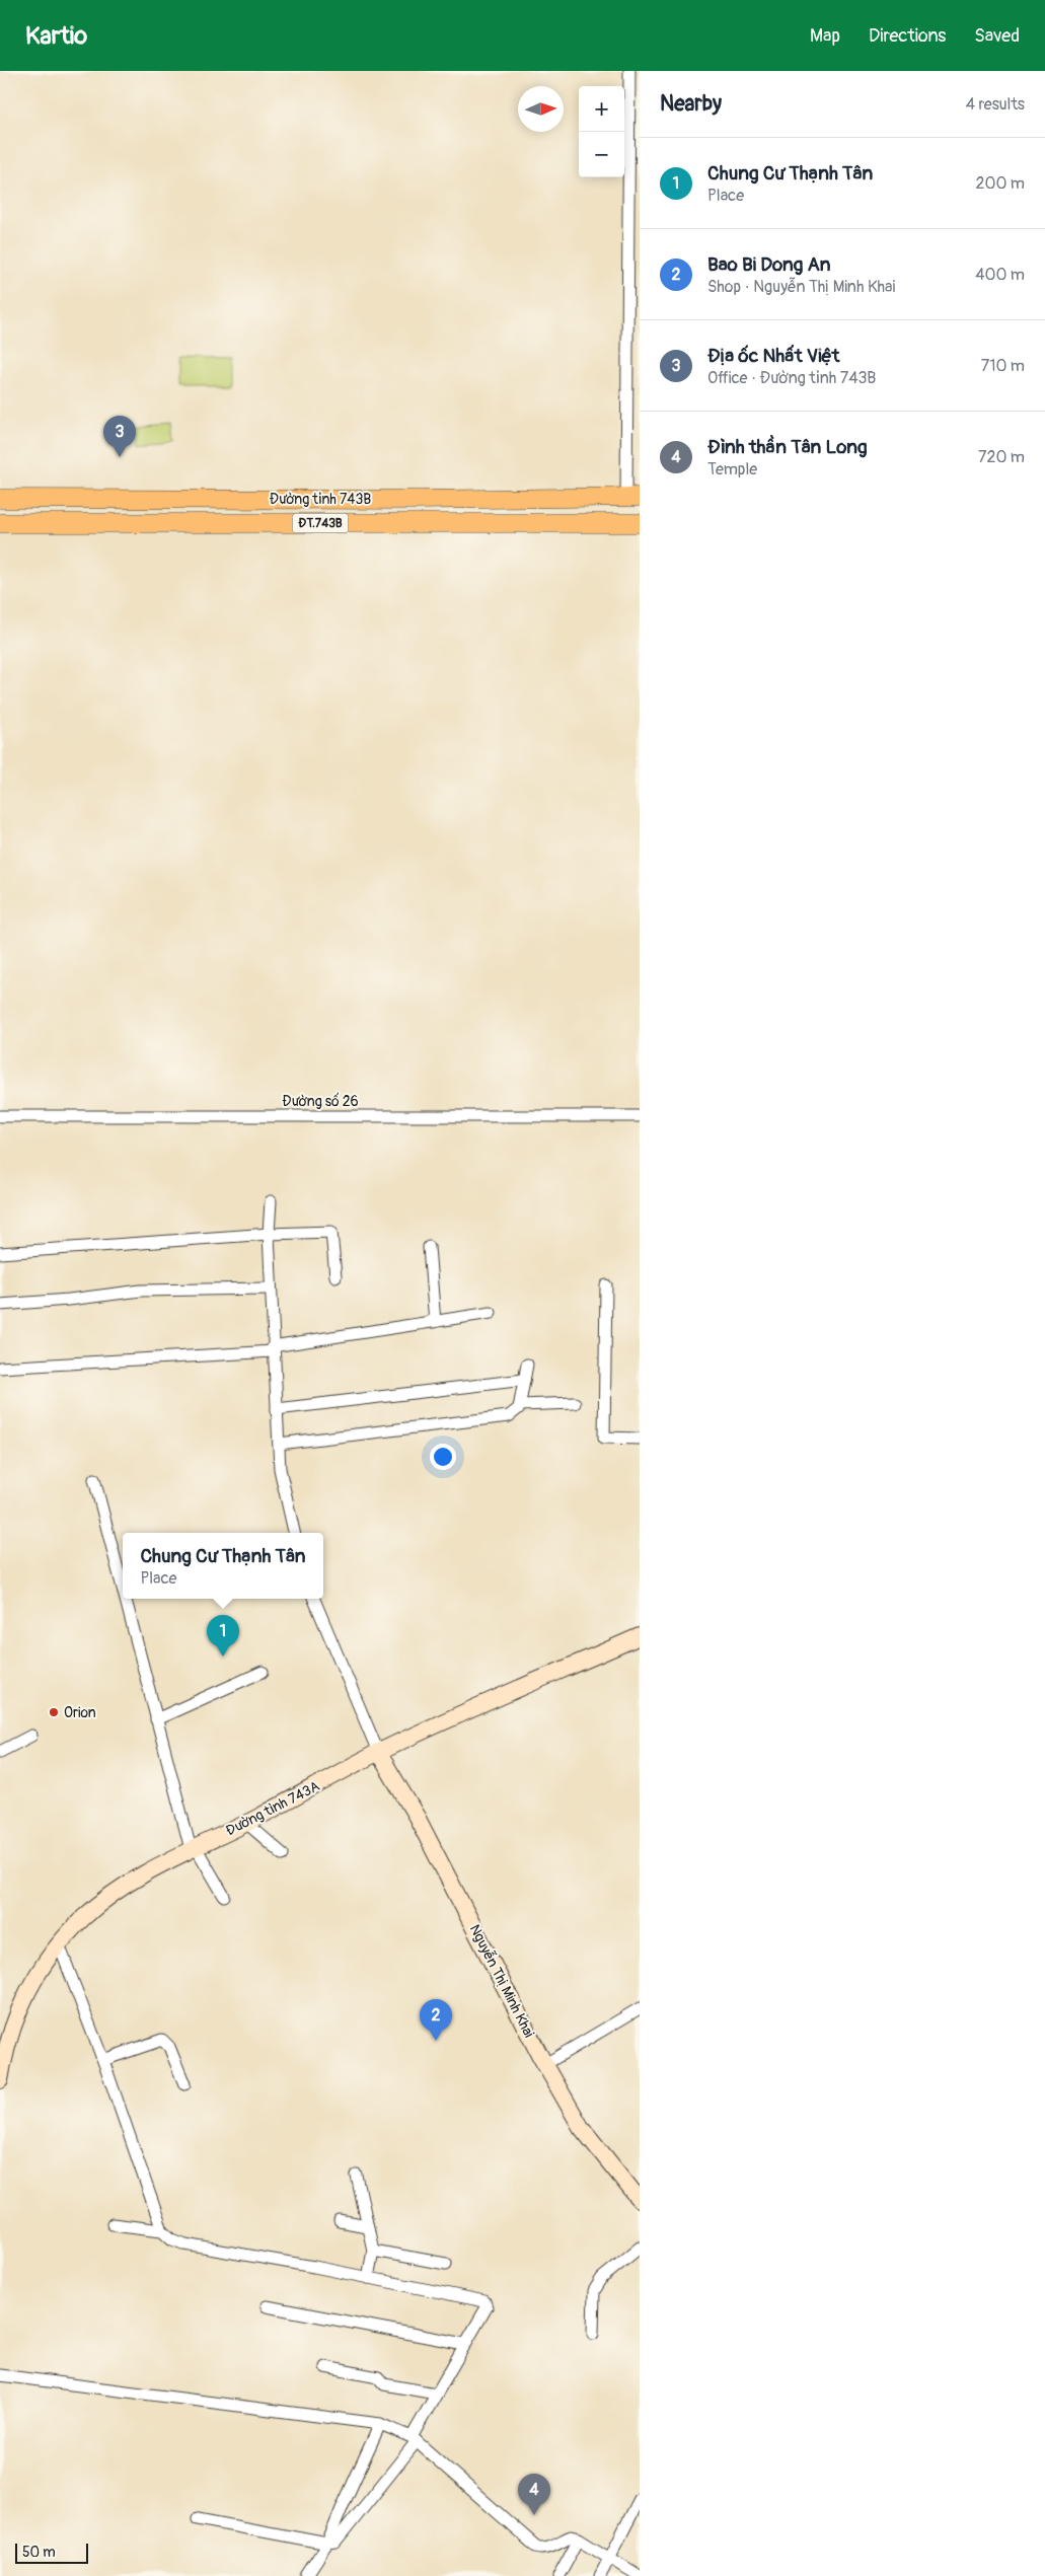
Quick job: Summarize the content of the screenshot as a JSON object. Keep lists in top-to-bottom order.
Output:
{
  "streets": {
    "main road": [
      "Đường tỉnh 743B",
      "ĐT.743B",
      "Đường tỉnh 743A",
      "Nguyễn Thị Minh Khai"
    ],
    "street": ["Đường số 26"]
  },
  "crossings": [
    ["Đường tỉnh 743A", "Nguyễn Thị Minh Khai"]
  ],
  "places": ["Orion"],
  "scale_bar": "50 m",
  "north": "right",
  "page": {
    "header": "Kartio",
    "nav": ["Map", "Directions", "Saved"],
    "heading": ["Nearby", "4 results"],
    "map_buttons": ["+", "−"],
    "list": [
      {
        "mark": "1",
        "name": "Chung Cư Thạnh Tân",
        "note": "Place",
        "value": "200 m"
      },
      {
        "mark": "2",
        "name": "Bao Bi Dong An",
        "note": "Shop · Nguyễn Thị Minh Khai",
        "value": "400 m"
      },
      {
        "mark": "3",
        "name": "Địa ốc Nhất Việt",
        "note": "Office · Đường tỉnh 743B",
        "value": "710 m"
      },
      {
        "mark": "4",
        "name": "Đình thần Tân Long",
        "note": "Temple",
        "value": "720 m"
      }
    ],
    "pins": [
      "3",
      "1",
      "2",
      "4"
    ],
    "popup": ["Chung Cư Thạnh Tân", "Place"],
    "scale": "50 m"
  }
}
